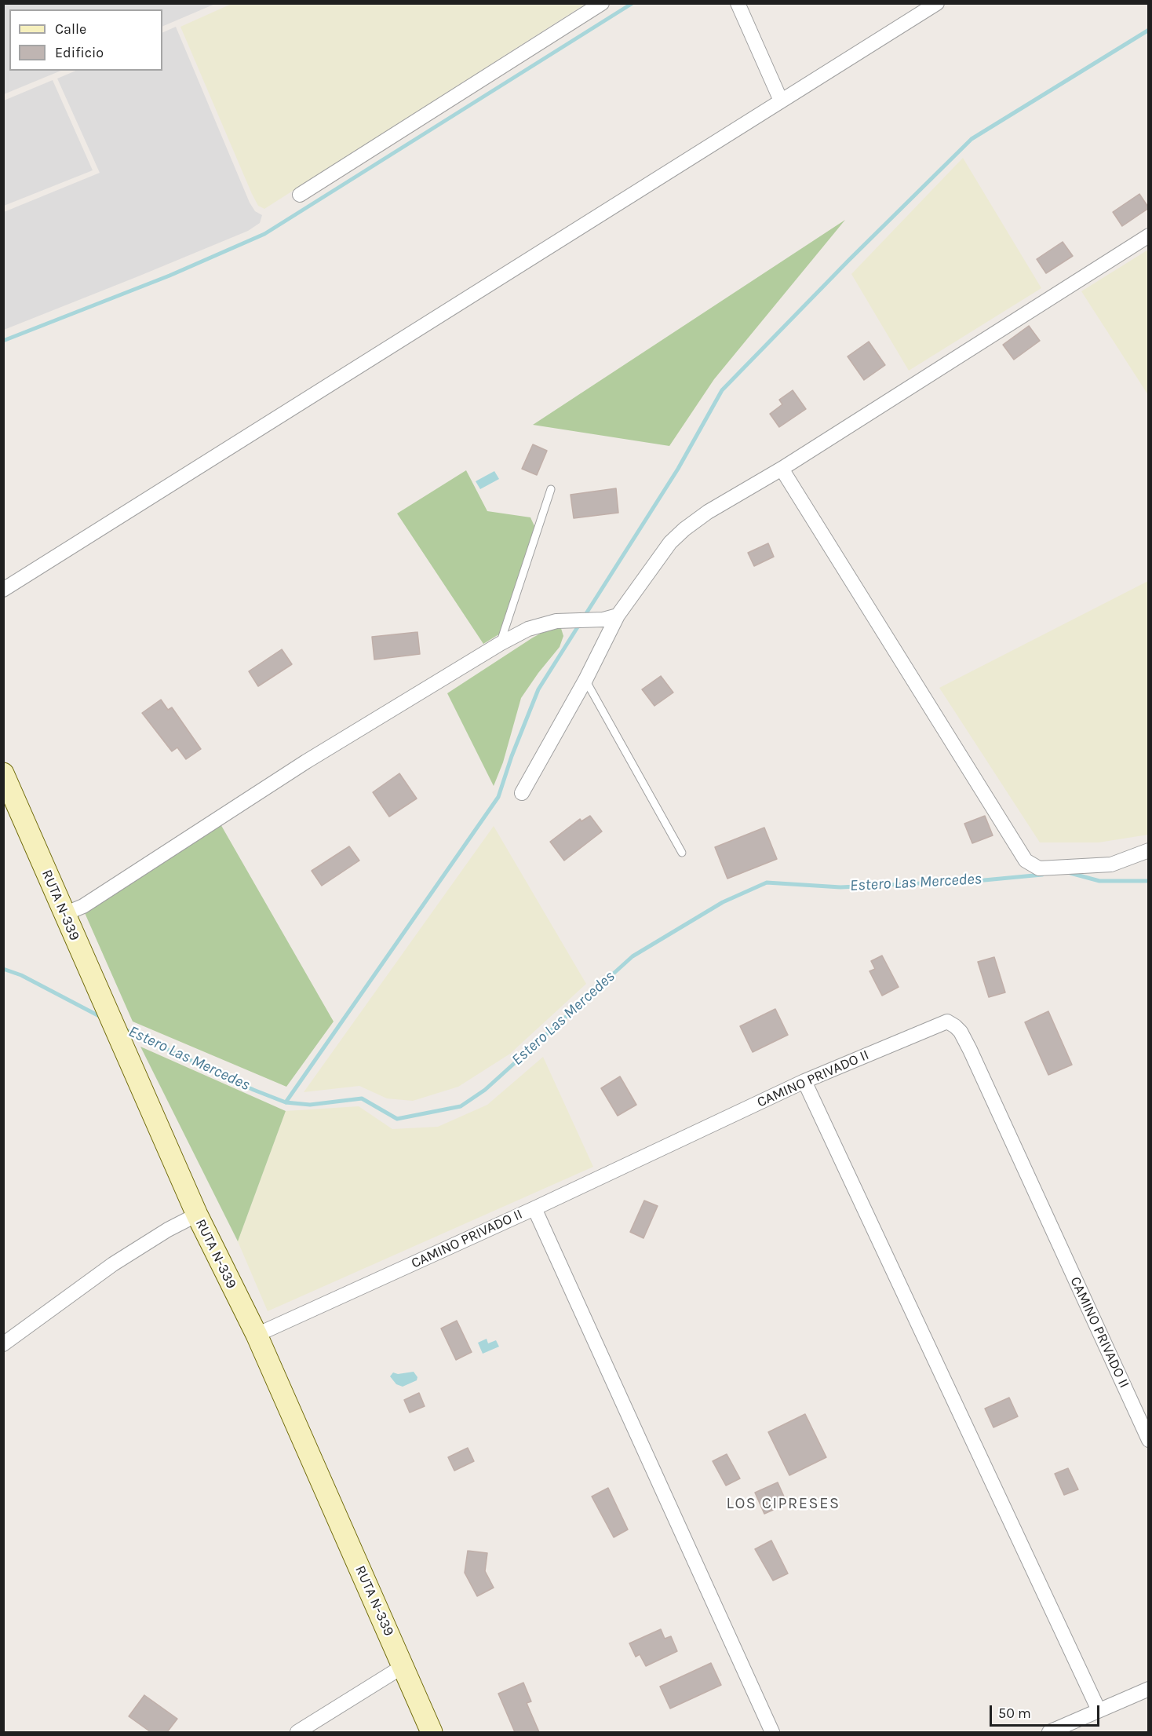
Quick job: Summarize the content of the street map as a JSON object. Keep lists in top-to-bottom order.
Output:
{
  "streets": {
    "street": ["RUTA N-339", "CAMINO PRIVADO II"]
  },
  "crossings": [
    ["RUTA N-339", "CAMINO PRIVADO II"]
  ],
  "districts": ["LOS CIPRESES"],
  "water": ["Estero Las Mercedes"],
  "legend": ["Calle", "Edificio"],
  "scale_bar": "50 m"
}
